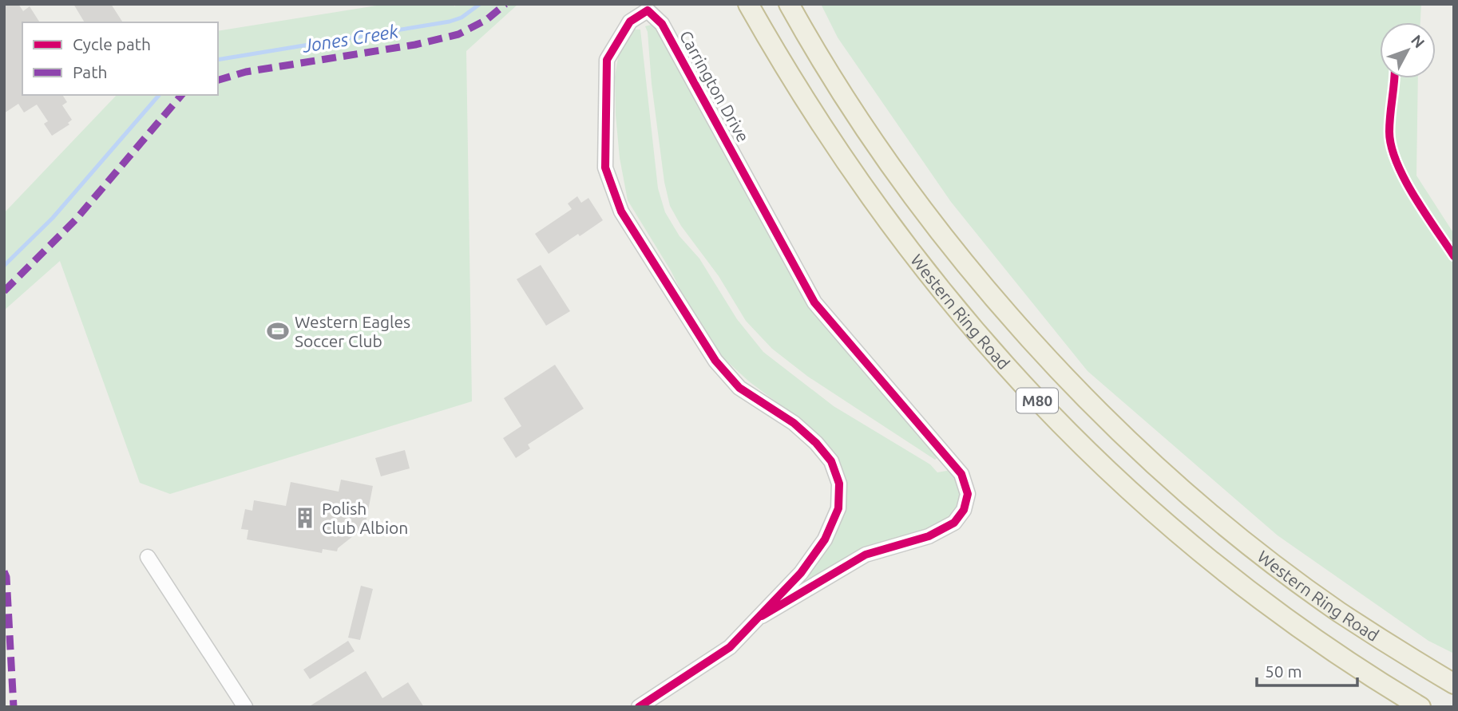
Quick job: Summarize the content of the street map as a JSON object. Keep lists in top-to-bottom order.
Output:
{
  "streets": {
    "highway": ["Western Ring Road", "M80"],
    "street": ["Carrington Drive"]
  },
  "water": ["Jones Creek"],
  "places": {
    "sports": ["Western Eagles Soccer Club"],
    "building": ["Polish Club Albion"]
  },
  "legend": ["Cycle path", "Path"],
  "scale_bar": "50 m",
  "north": "top right"
}
